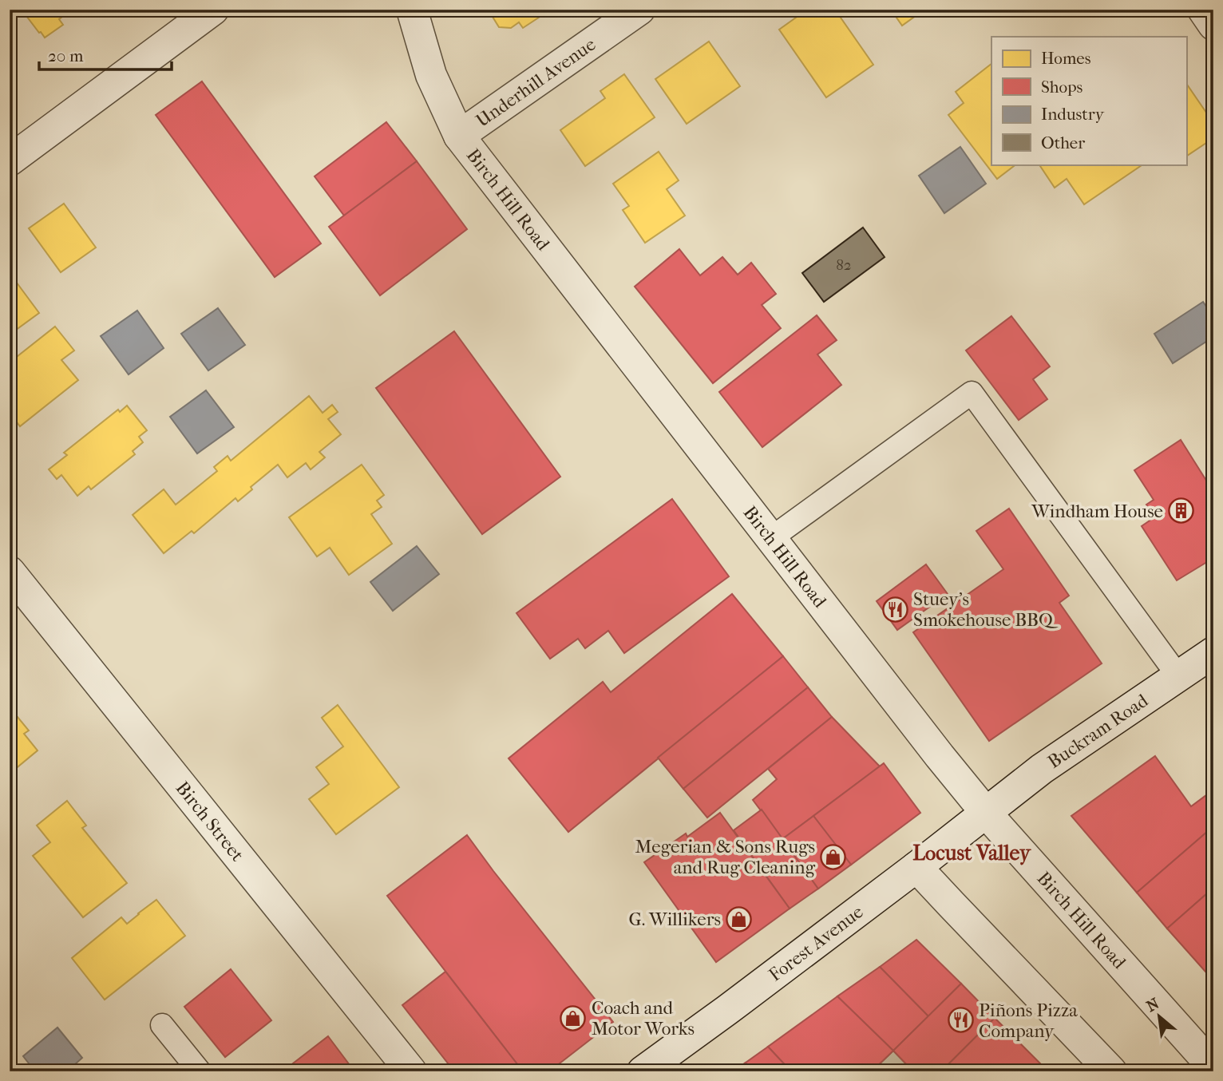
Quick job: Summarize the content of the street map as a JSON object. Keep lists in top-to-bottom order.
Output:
{
  "streets": {
    "street": [
      "Underhill Avenue",
      "Birch Hill Road",
      "Buckram Road",
      "Birch Street",
      "Forest Avenue"
    ]
  },
  "crossings": [
    ["Underhill Avenue", "Birch Hill Road"],
    ["Birch Hill Road", "Buckram Road"],
    ["Birch Hill Road", "Forest Avenue"],
    ["Buckram Road", "Forest Avenue"]
  ],
  "districts": ["Locust Valley"],
  "places": {
    "building": ["Windham House"],
    "restaurant": ["Stuey's Smokehouse BBQ", "Piñons Pizza Company"],
    "shop": ["Megerian & Sons Rugs and Rug Cleaning", "G. Willikers", "Coach and Motor Works"]
  },
  "house_numbers": ["82"],
  "legend": [
    "Homes",
    "Shops",
    "Industry",
    "Other"
  ],
  "scale_bar": "20 m",
  "north": "top left"
}
